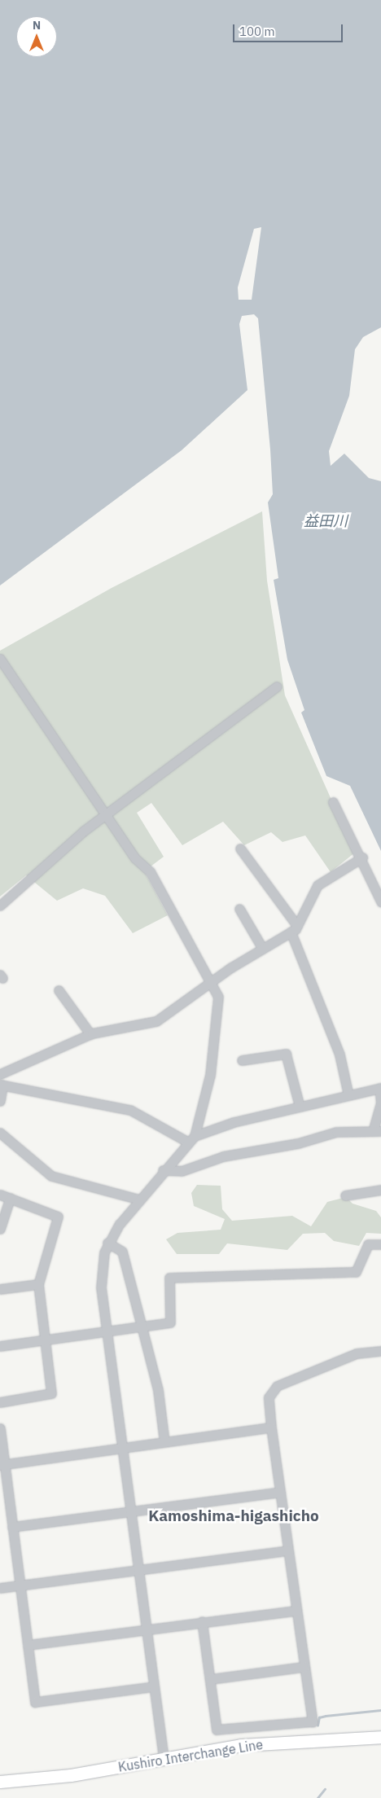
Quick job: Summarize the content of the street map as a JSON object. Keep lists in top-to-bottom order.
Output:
{
  "streets": {
    "main road": ["Kushiro Interchange Line"]
  },
  "districts": ["Kamoshima-higashicho"],
  "water": ["益田川"],
  "scale_bar": "100 m",
  "north": "top"
}
